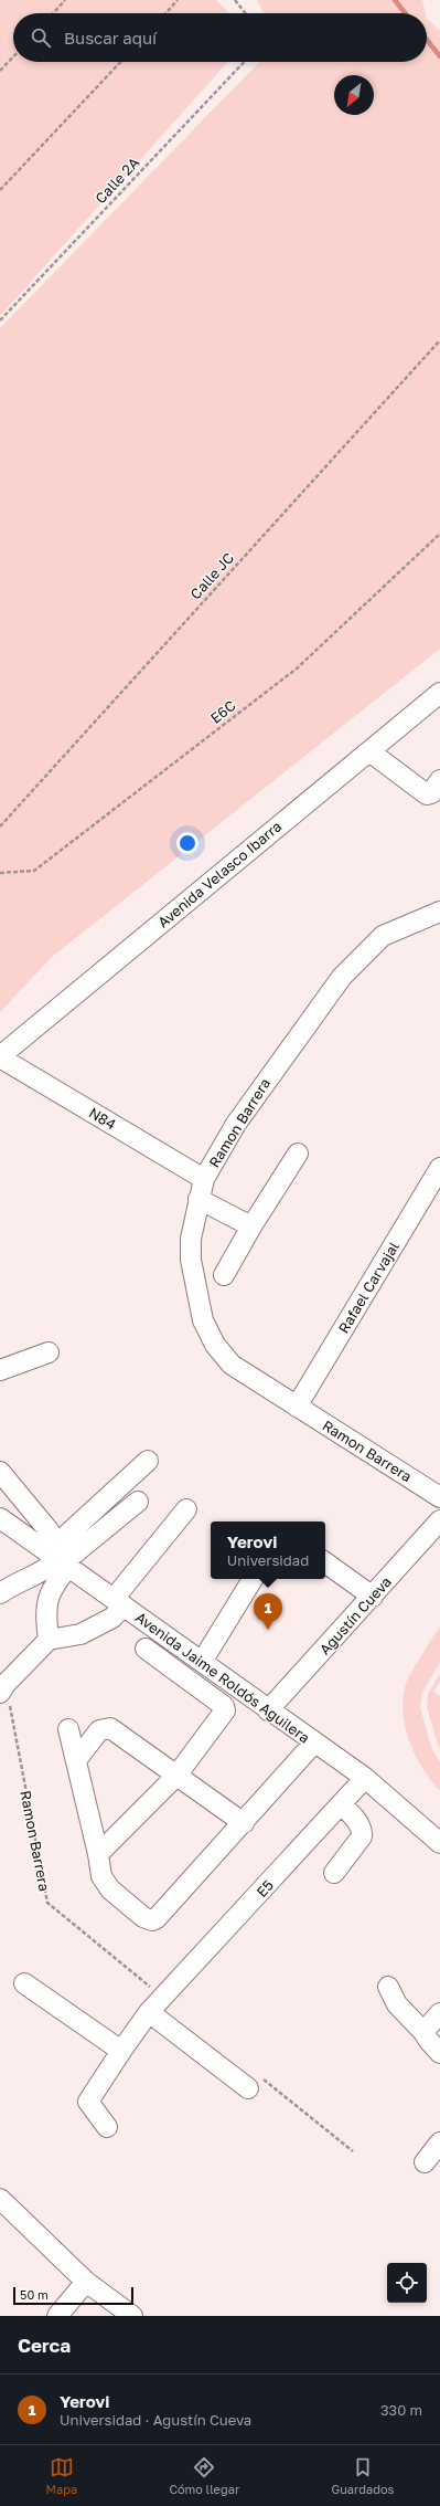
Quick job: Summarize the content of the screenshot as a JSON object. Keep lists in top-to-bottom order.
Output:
{
  "streets": {
    "street": [
      "Avenida Velasco Ibarra",
      "N84",
      "Ramon Barrera",
      "Rafael Carvajal",
      "Agustín Cueva",
      "Avenida Jaime Roldós Aguilera",
      "E5"
    ],
    "path": ["Calle 2A", "Calle JC", "E6C"]
  },
  "crossings": [
    ["Avenida Velasco Ibarra", "N84"],
    ["N84", "Ramon Barrera"],
    ["Ramon Barrera", "Rafael Carvajal"],
    ["Ramon Barrera", "E5"],
    ["Agustín Cueva", "Avenida Jaime Roldós Aguilera"],
    ["Avenida Jaime Roldós Aguilera", "E5"]
  ],
  "scale_bar": "50 m",
  "north": "bottom left",
  "page": {
    "search": "Buscar aquí",
    "popup": ["Yerovi", "Universidad"],
    "pins": "1",
    "scale": "50 m",
    "heading": "Cerca",
    "list": [
      {
        "mark": "1",
        "name": "Yerovi",
        "note": "Universidad · Agustín Cueva",
        "value": "330 m"
      }
    ],
    "nav": ["Mapa", "Cómo llegar", "Guardados"]
  }
}
